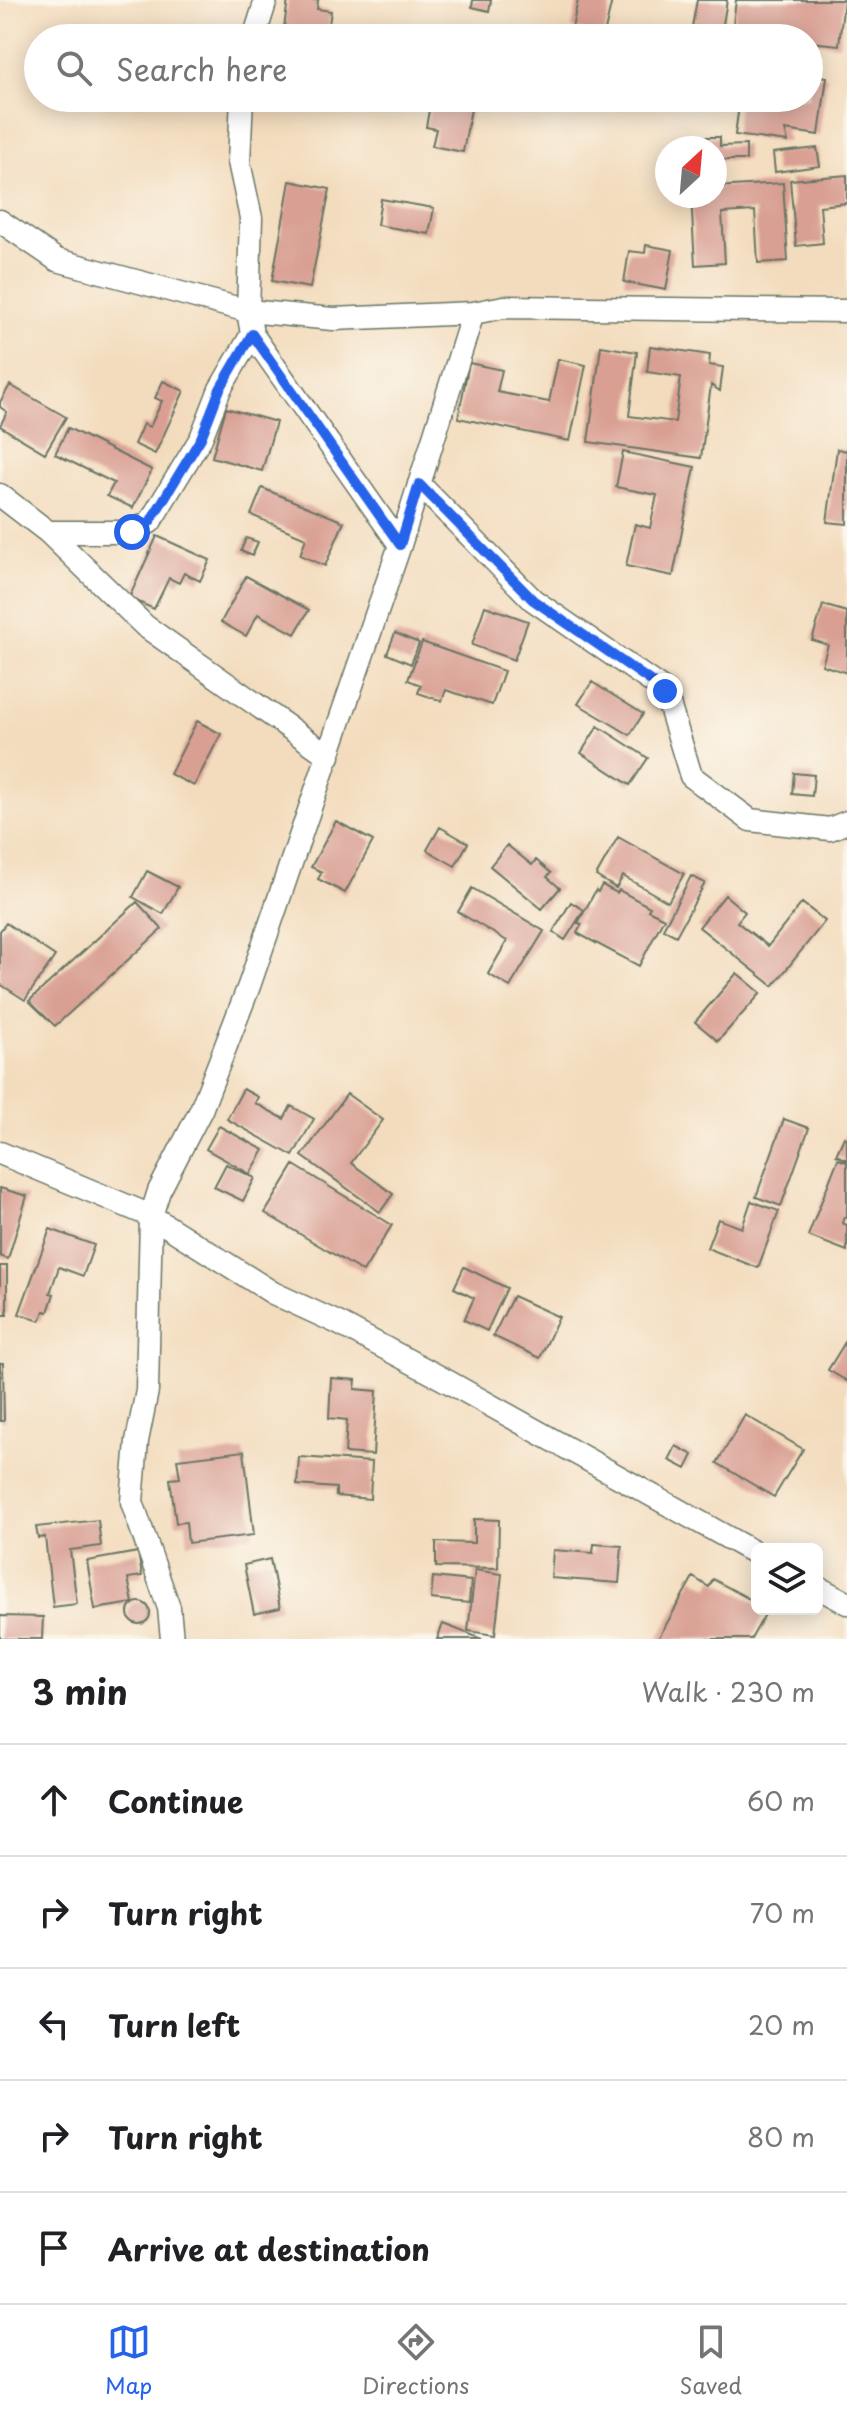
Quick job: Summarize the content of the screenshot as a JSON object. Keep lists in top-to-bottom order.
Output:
{
  "north": "top right",
  "page": {
    "search": "Search here",
    "heading": ["3 min", "Walk · 230 m"],
    "list": [
      ["Continue", "60 m"],
      ["Turn right", "70 m"],
      ["Turn left", "20 m"],
      ["Turn right", "80 m"],
      "Arrive at destination"
    ],
    "nav": ["Map", "Directions", "Saved"]
  }
}
